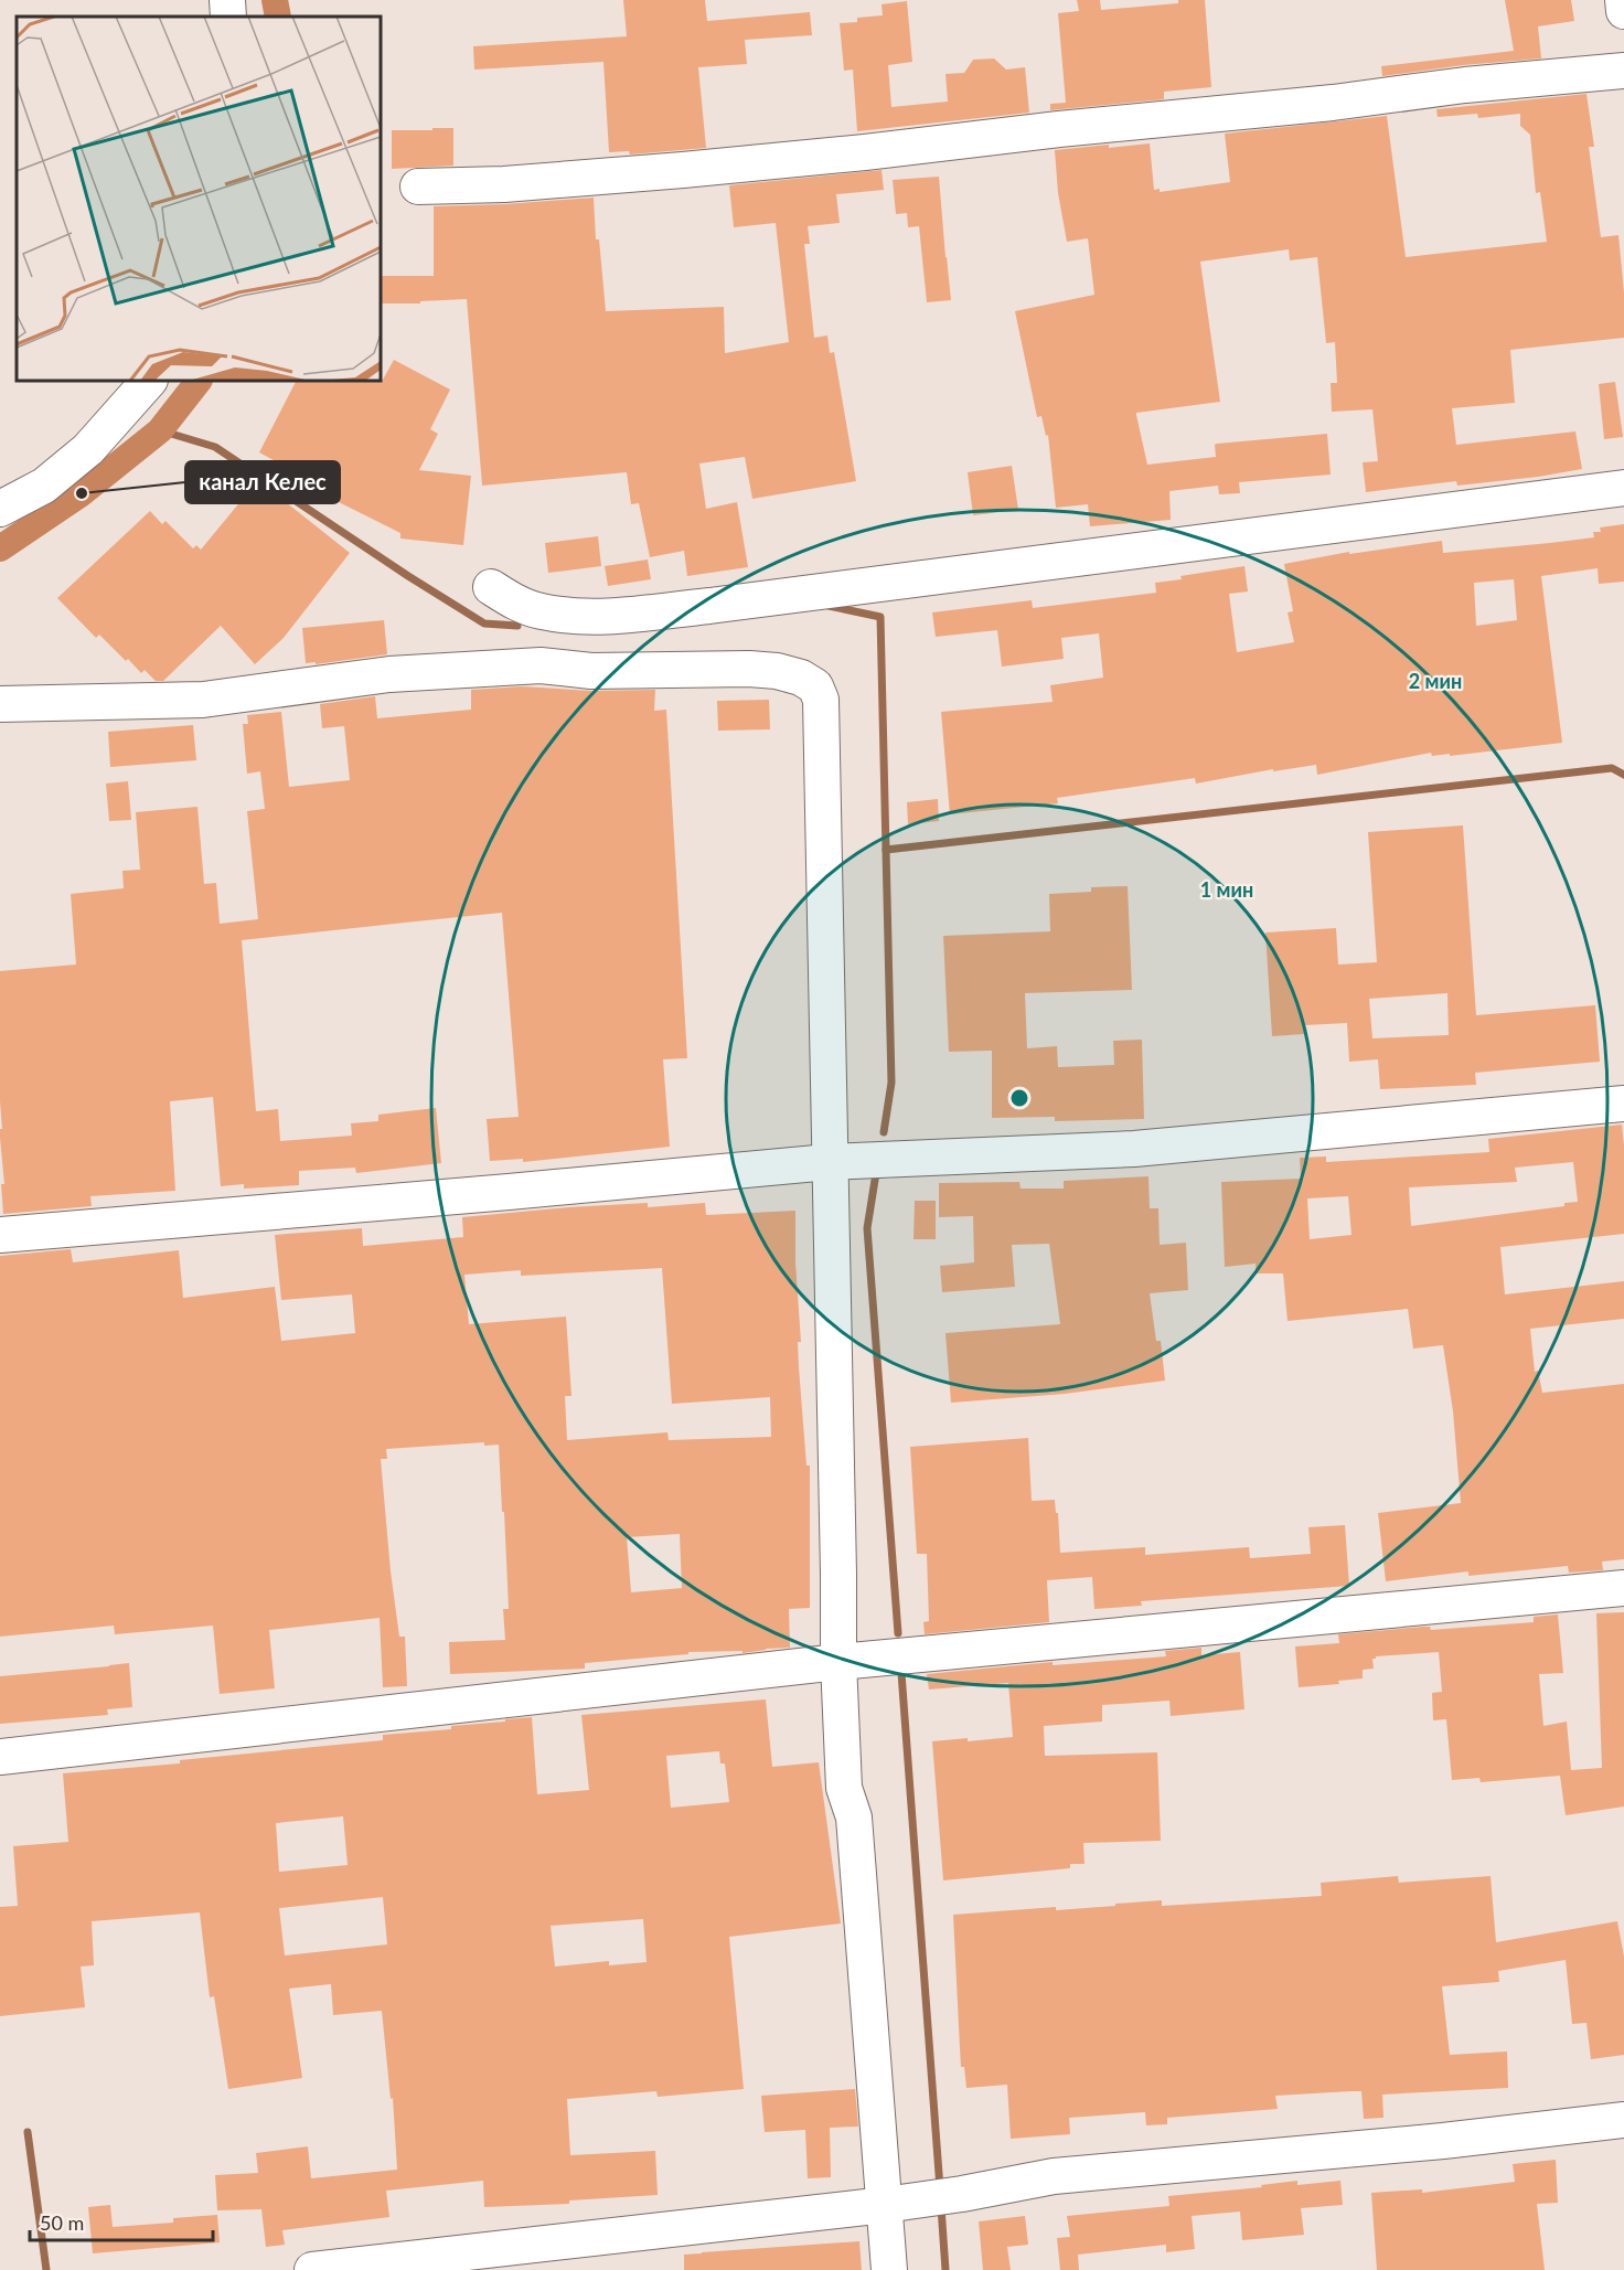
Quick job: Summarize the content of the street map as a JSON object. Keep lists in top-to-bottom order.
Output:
{
  "places": ["канал Келес"],
  "scale_bar": "50 m",
  "rings": ["2 мин", "1 мин"]
}
